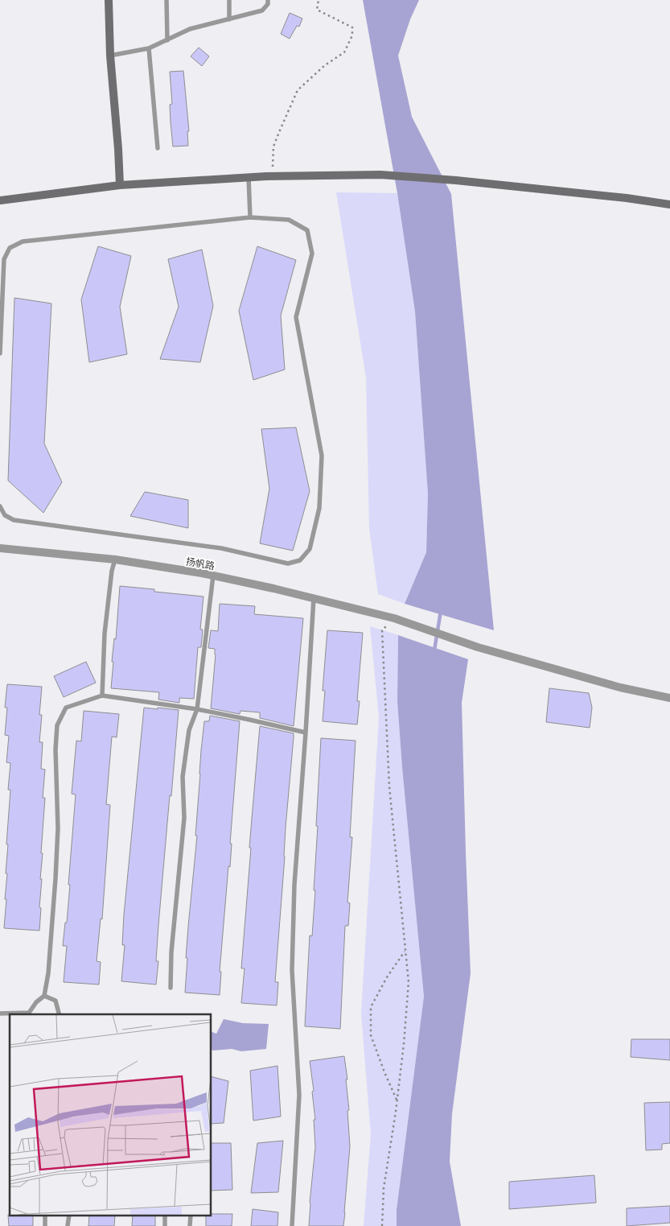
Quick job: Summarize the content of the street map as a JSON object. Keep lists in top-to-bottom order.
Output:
{
  "streets": {
    "street": ["扬帆路"]
  }
}
